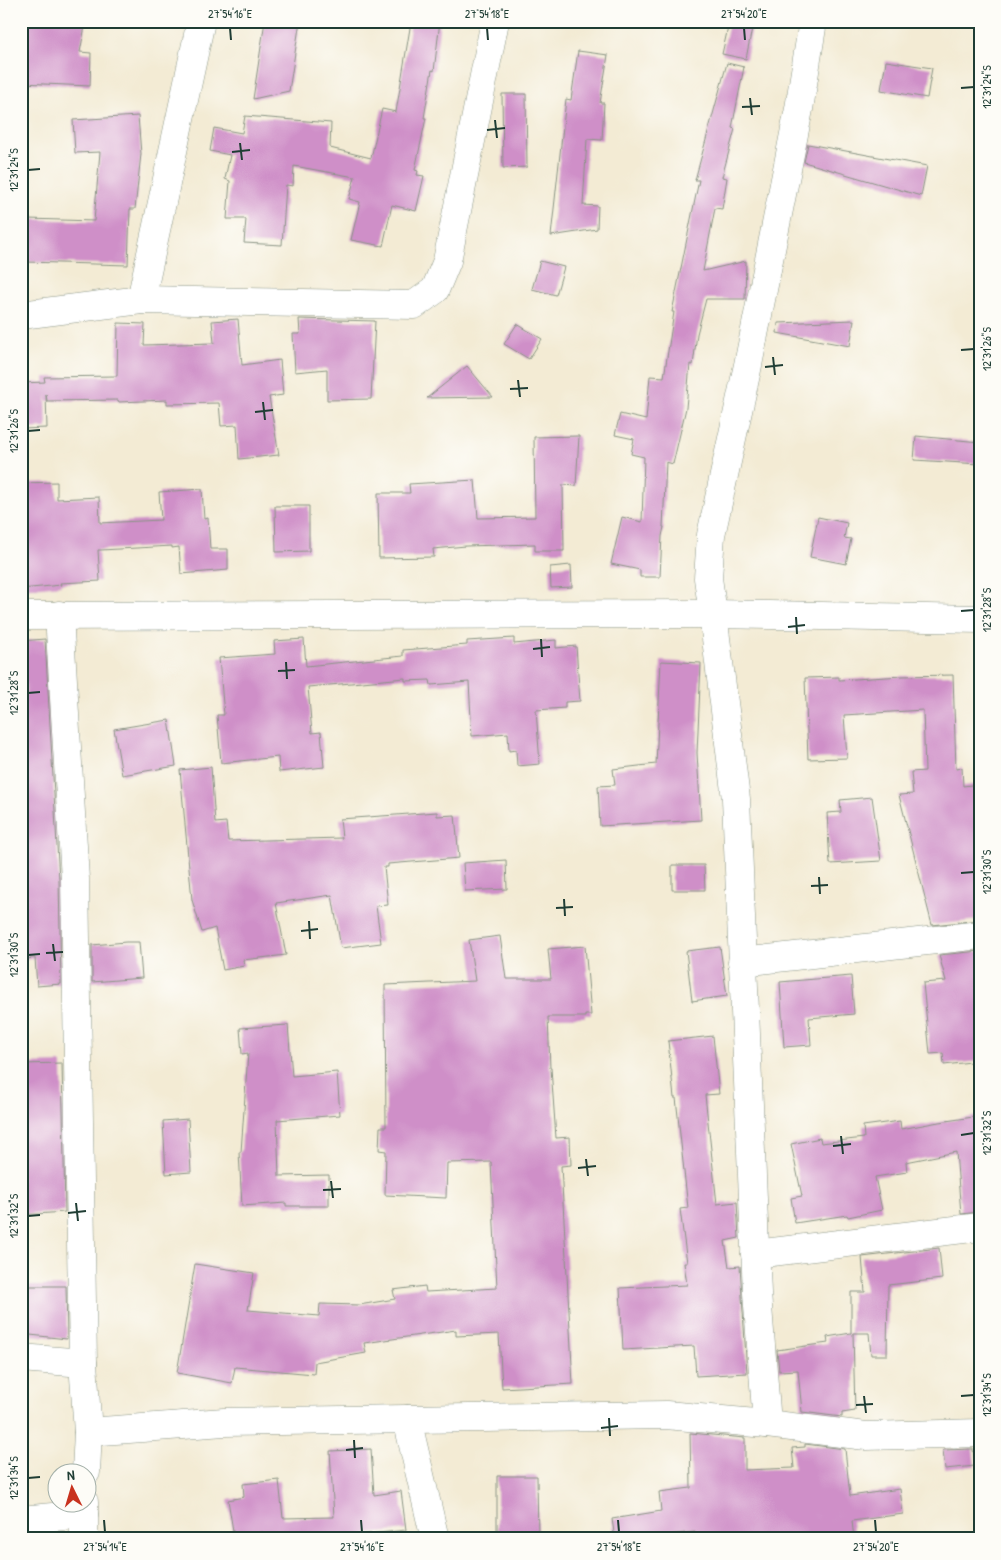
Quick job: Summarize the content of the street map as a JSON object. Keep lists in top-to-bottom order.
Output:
{
  "north": "top",
  "coordinates": [
    "27°54'16\"E",
    "27°54'18\"E",
    "27°54'20\"E",
    "12°31'24\"S",
    "12°31'26\"S",
    "12°31'28\"S",
    "12°31'30\"S",
    "12°31'32\"S",
    "12°31'34\"S",
    "27°54'14\"E"
  ]
}
